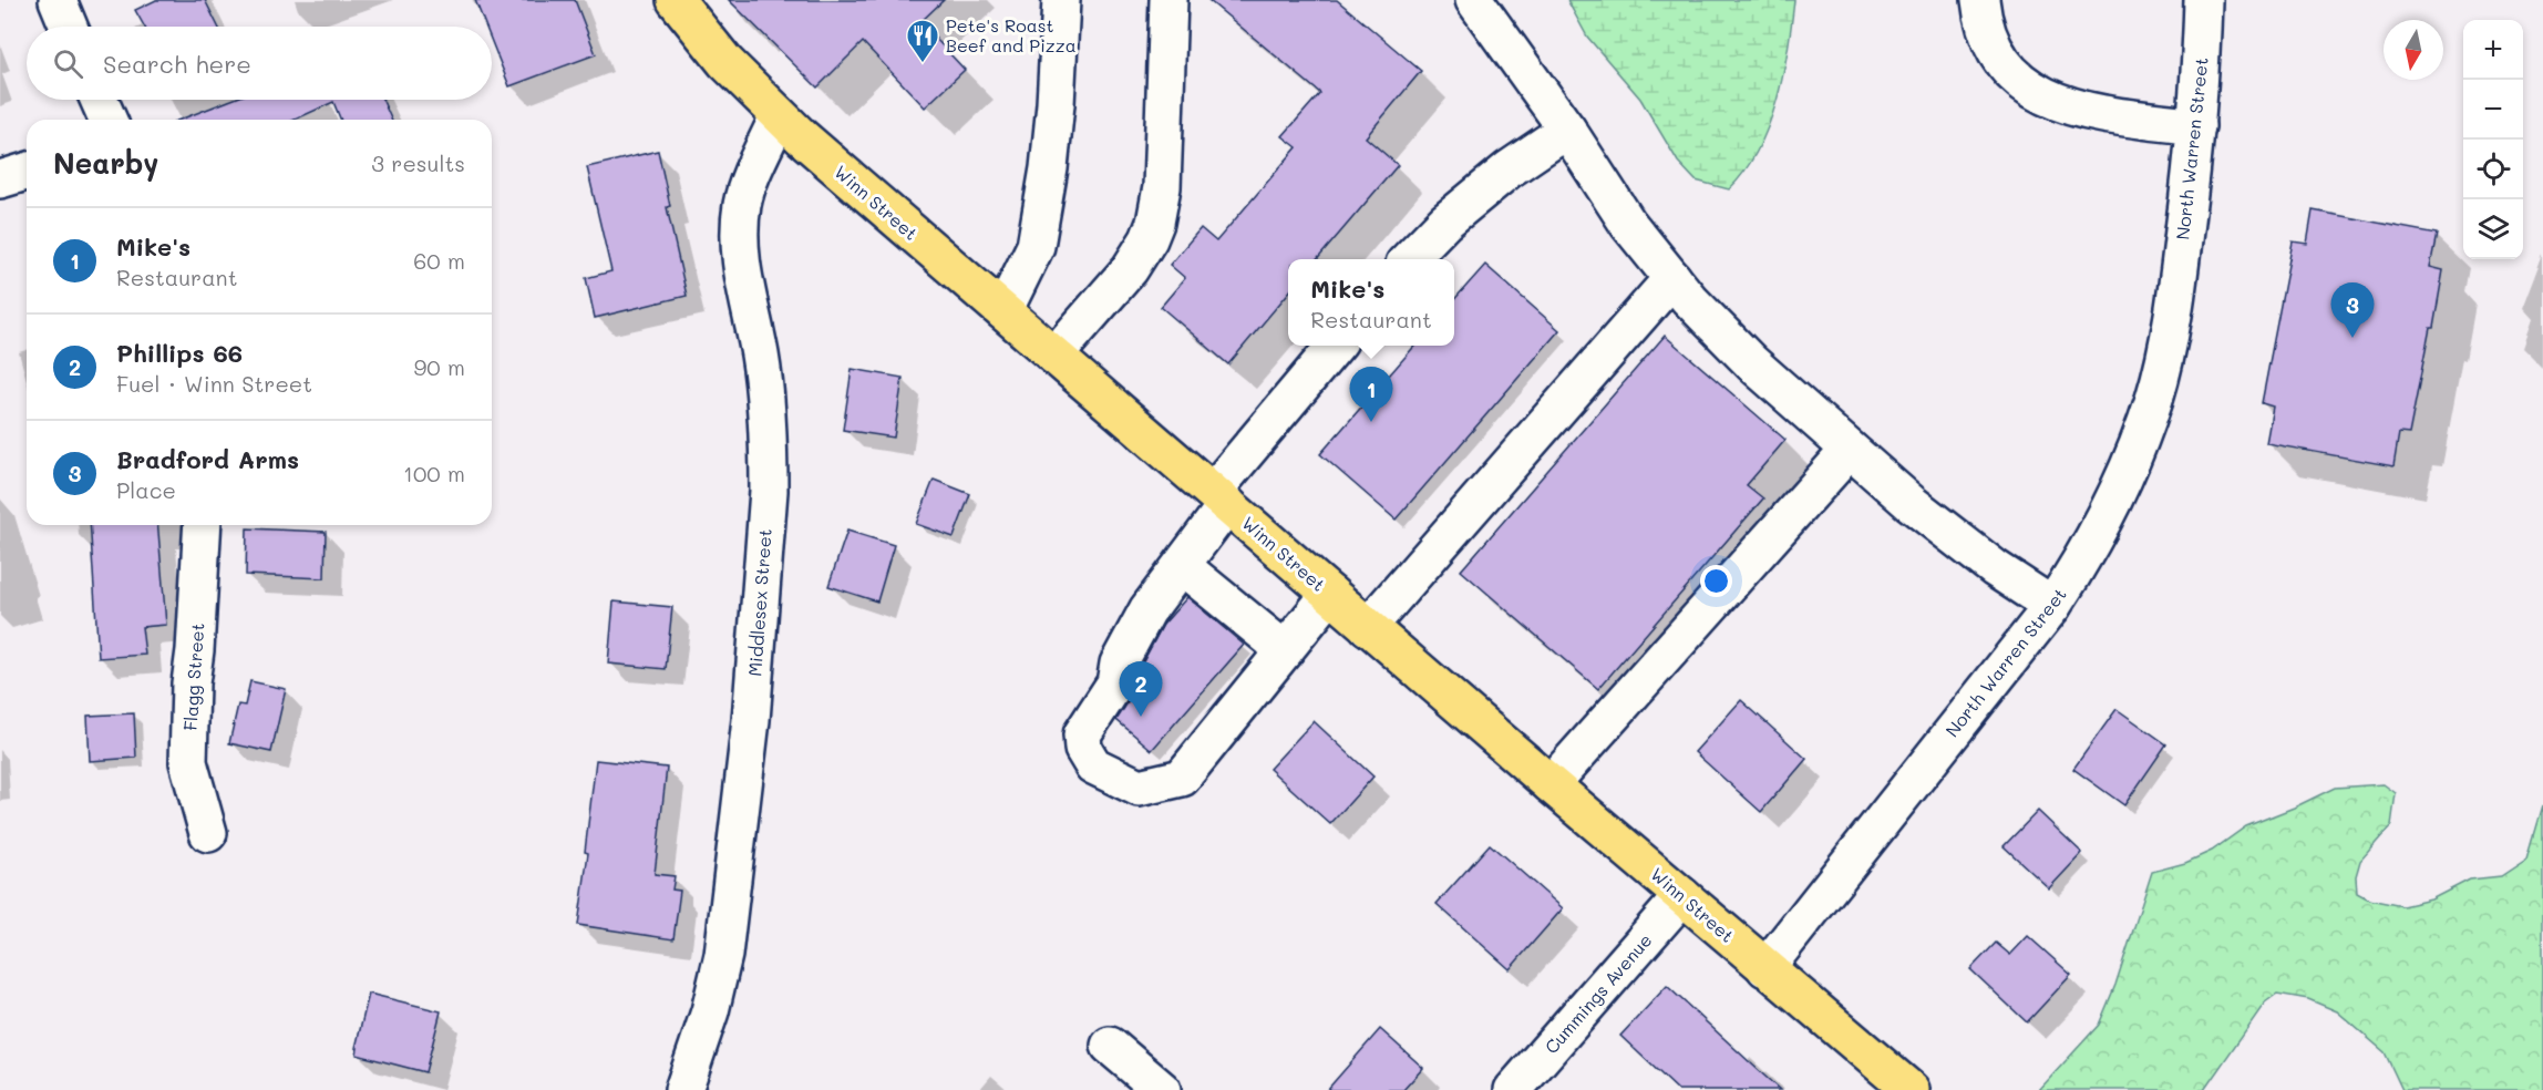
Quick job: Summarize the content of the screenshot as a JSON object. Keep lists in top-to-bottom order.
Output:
{
  "streets": {
    "main road": ["Winn Street"],
    "street": [
      "North Warren Street",
      "Middlesex Street",
      "Flagg Street",
      "Cummings Avenue"
    ]
  },
  "crossings": [
    ["North Warren Street", "Winn Street"],
    ["Winn Street", "Middlesex Street"],
    ["Winn Street", "Cummings Avenue"]
  ],
  "places": {
    "restaurant": ["Pete's Roast Beef and Pizza"]
  },
  "north": "bottom",
  "page": {
    "map_buttons": ["+", "−"],
    "search": "Search here",
    "heading": ["Nearby", "3 results"],
    "list": [
      {
        "mark": "1",
        "name": "Mike's",
        "note": "Restaurant",
        "value": "60 m"
      },
      {
        "mark": "2",
        "name": "Phillips 66",
        "note": "Fuel · Winn Street",
        "value": "90 m"
      },
      {
        "mark": "3",
        "name": "Bradford Arms",
        "note": "Place",
        "value": "100 m"
      }
    ],
    "popup": ["Mike's", "Restaurant"],
    "pins": ["3", "1", "2"]
  }
}
